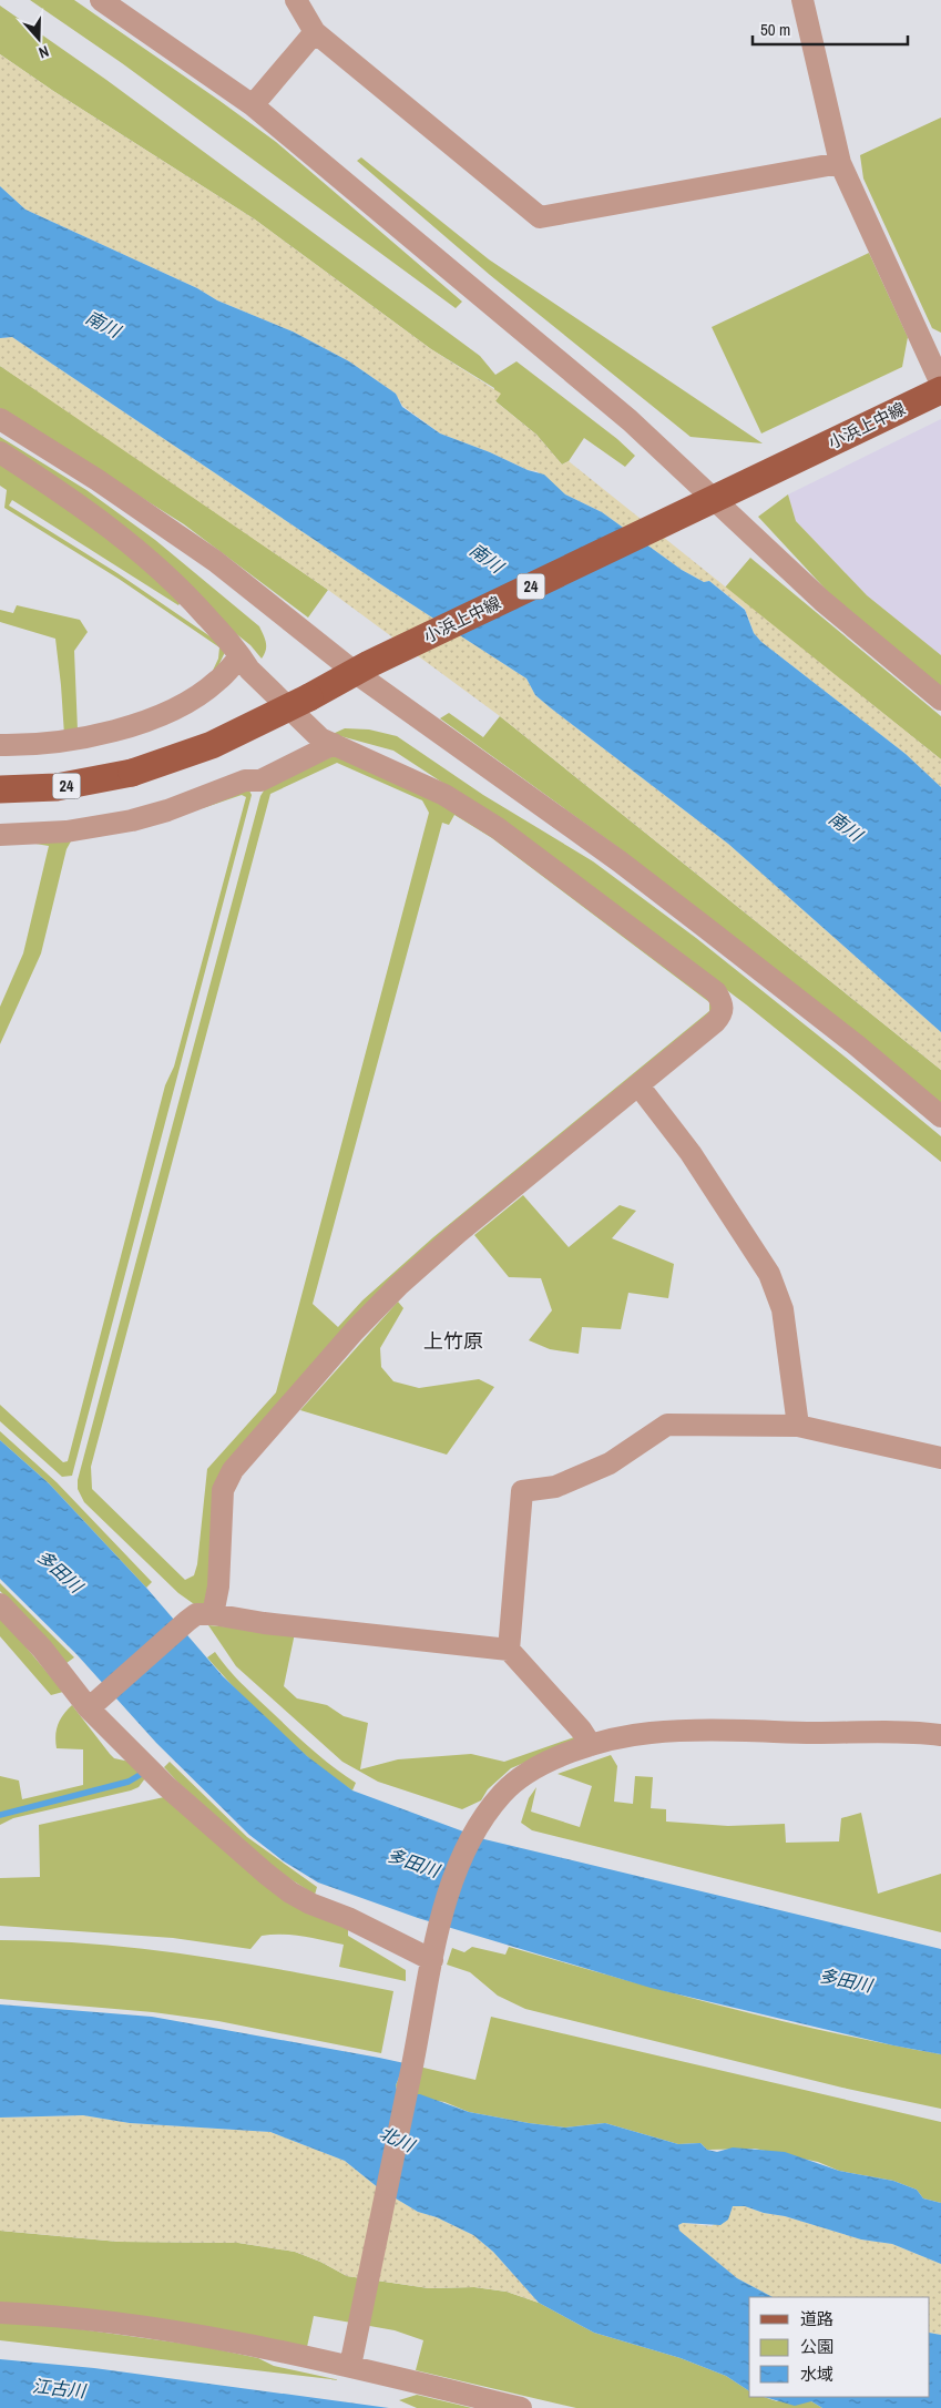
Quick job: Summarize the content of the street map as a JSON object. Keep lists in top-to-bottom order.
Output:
{
  "streets": {
    "main road": ["小浜上中線", "24"]
  },
  "districts": ["上竹原"],
  "water": [
    "南川",
    "多田川",
    "北川",
    "江古川"
  ],
  "legend": ["道路", "公園", "水域"],
  "scale_bar": "50 m",
  "north": "bottom"
}
